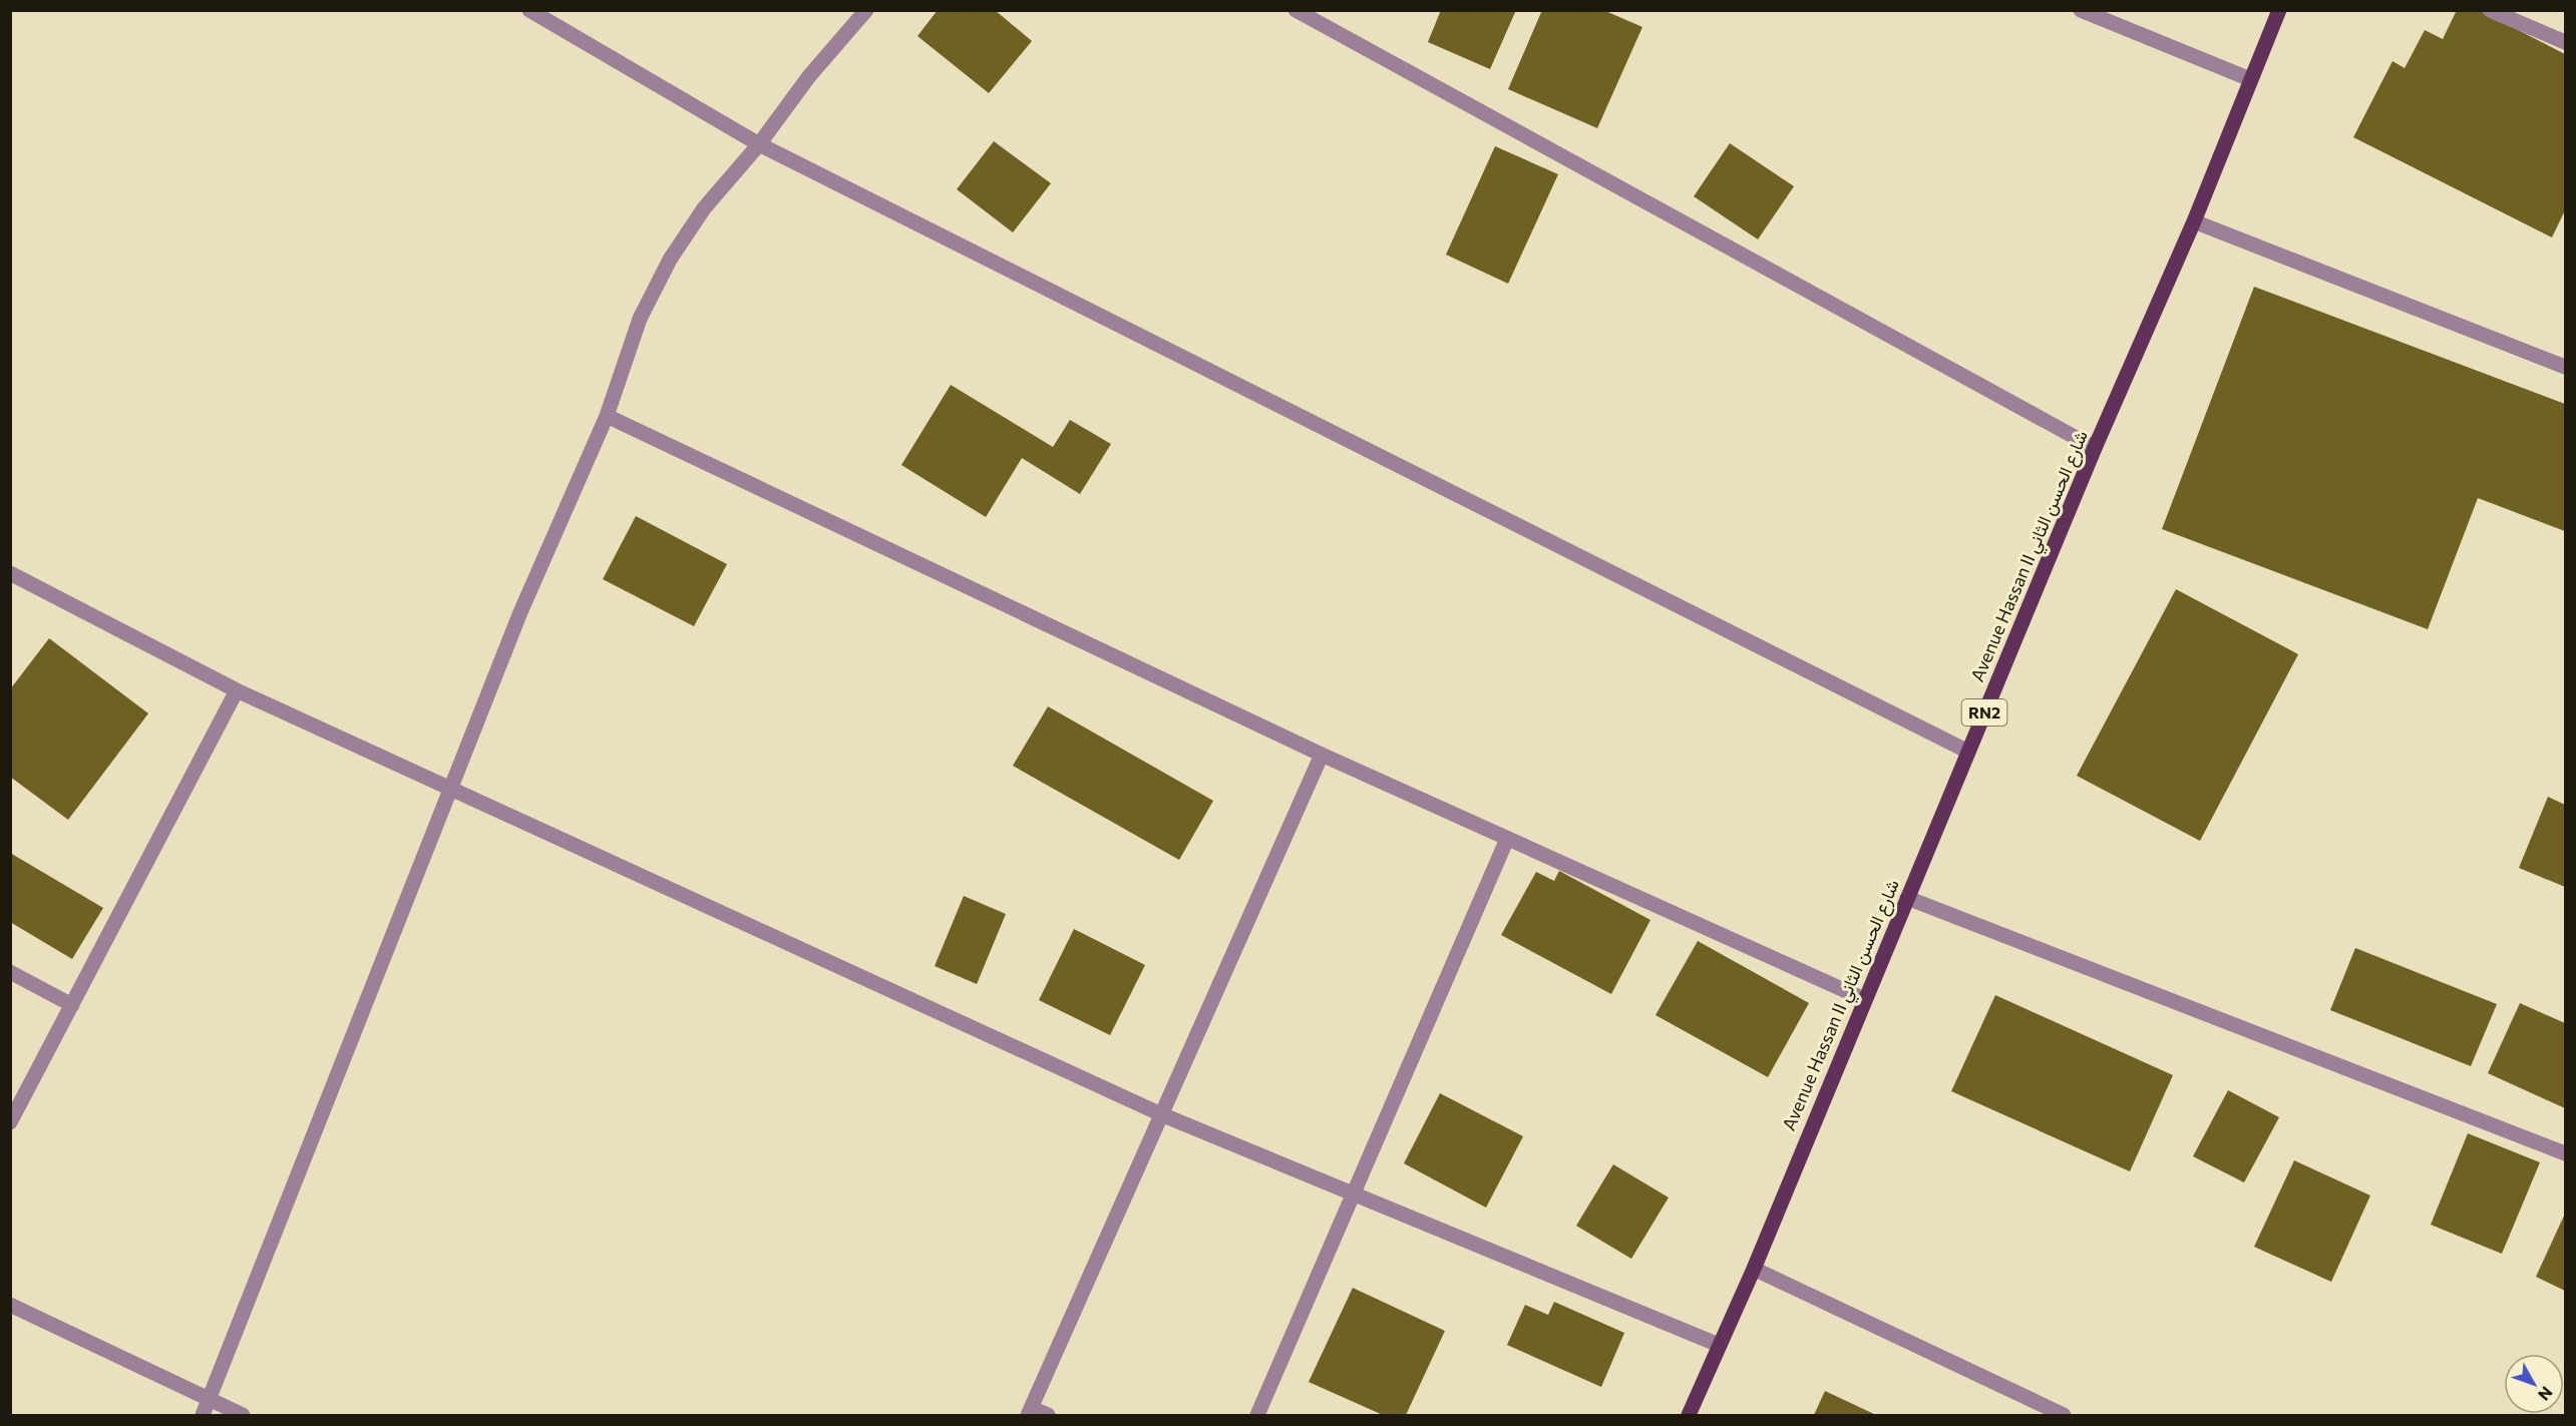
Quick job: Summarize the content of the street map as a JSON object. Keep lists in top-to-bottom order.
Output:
{
  "streets": {
    "main road": ["Avenue Hassan II شارع الحسن الثاني", "RN2"]
  },
  "north": "bottom right"
}
